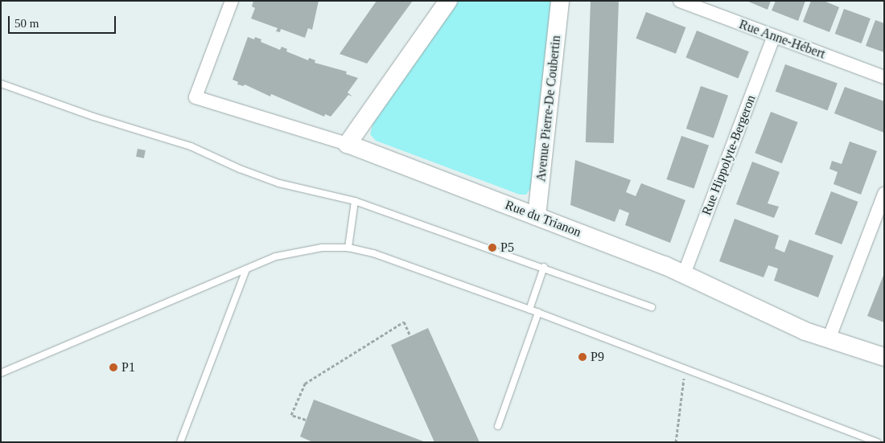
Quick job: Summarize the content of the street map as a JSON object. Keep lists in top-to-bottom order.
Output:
{
  "streets": {
    "street": [
      "Rue Anne-Hébert",
      "Avenue Pierre-De Coubertin",
      "Rue Hippolyte-Bergeron",
      "Rue du Trianon"
    ]
  },
  "crossings": [
    ["Rue Anne-Hébert", "Rue Hippolyte-Bergeron"],
    ["Avenue Pierre-De Coubertin", "Rue du Trianon"],
    ["Rue Hippolyte-Bergeron", "Rue du Trianon"]
  ],
  "places": ["P5", "P9", "P1"],
  "scale_bar": "50 m"
}
